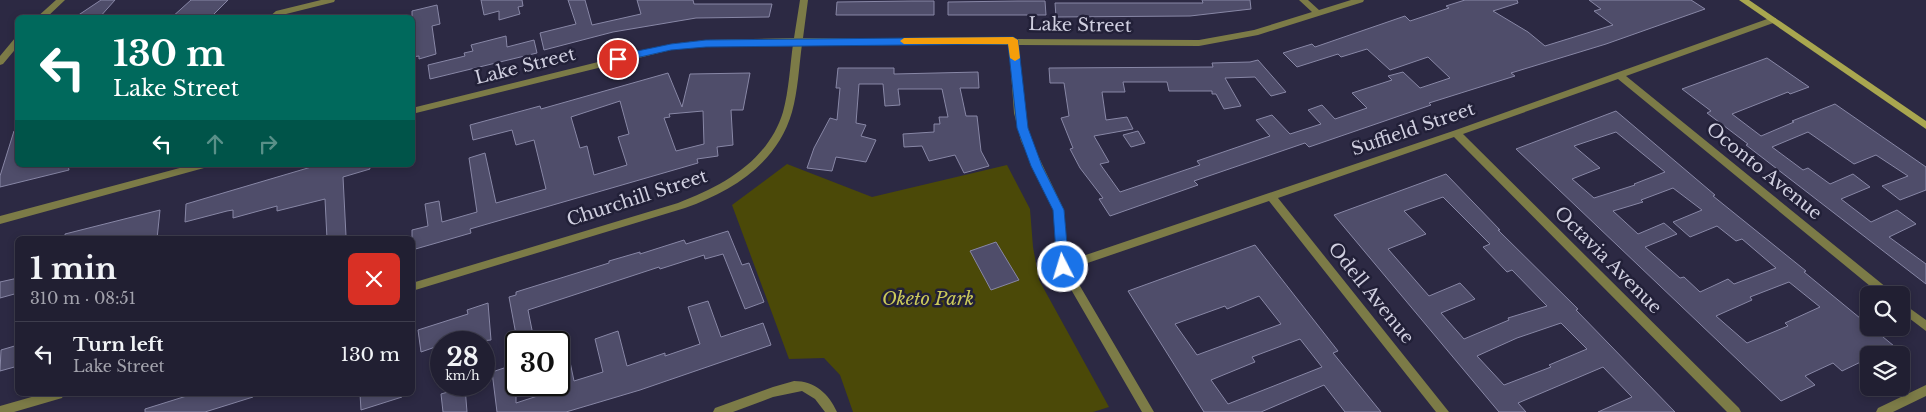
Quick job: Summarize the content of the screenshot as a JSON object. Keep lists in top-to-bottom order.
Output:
{
  "streets": {
    "street": [
      "Lake Street",
      "Suffield Street",
      "Oconto Avenue",
      "Churchill Street",
      "Octavia Avenue",
      "Odell Avenue"
    ]
  },
  "crossings": [
    ["Lake Street", "Churchill Street"],
    ["Suffield Street", "Oconto Avenue"],
    ["Suffield Street", "Octavia Avenue"],
    ["Suffield Street", "Odell Avenue"]
  ],
  "parks": ["Oketo Park"],
  "page": {
    "turn": ["130 m", "Lake Street"],
    "heading": ["1 min", "310 m · 08:51"],
    "list": [
      {
        "name": "Turn left",
        "note": "Lake Street",
        "value": "130 m"
      }
    ],
    "speed": "28 km/h",
    "limit": "30"
  }
}
